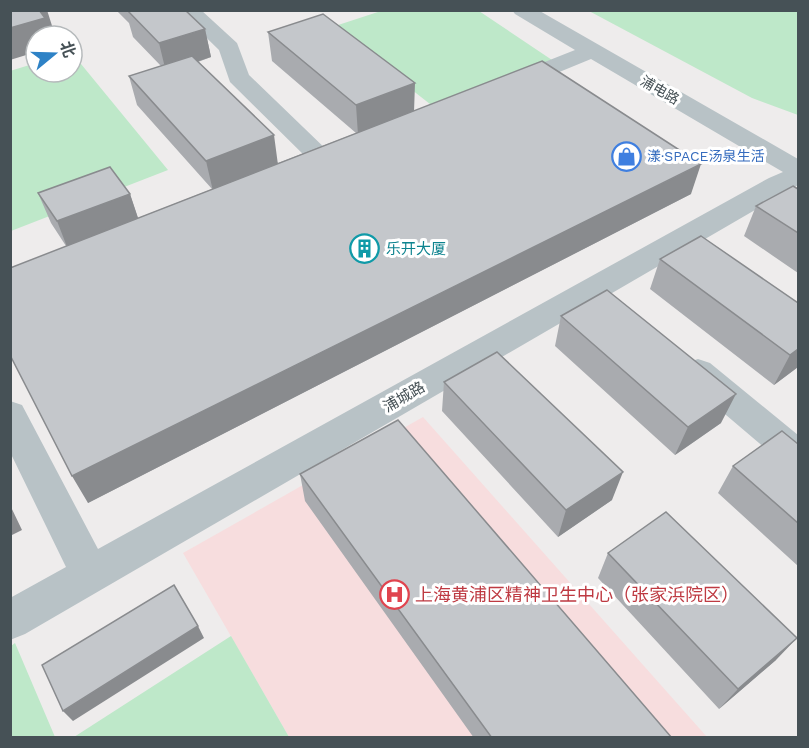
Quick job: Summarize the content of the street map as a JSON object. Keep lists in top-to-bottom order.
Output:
{
  "streets": {
    "street": ["浦电路", "浦城路"]
  },
  "places": {
    "shop": ["漾·SPACE汤泉生活"],
    "building": ["乐开大厦"],
    "hospital": ["上海黄浦区精神卫生中心（张家浜院区）"]
  },
  "north": "right"
}
